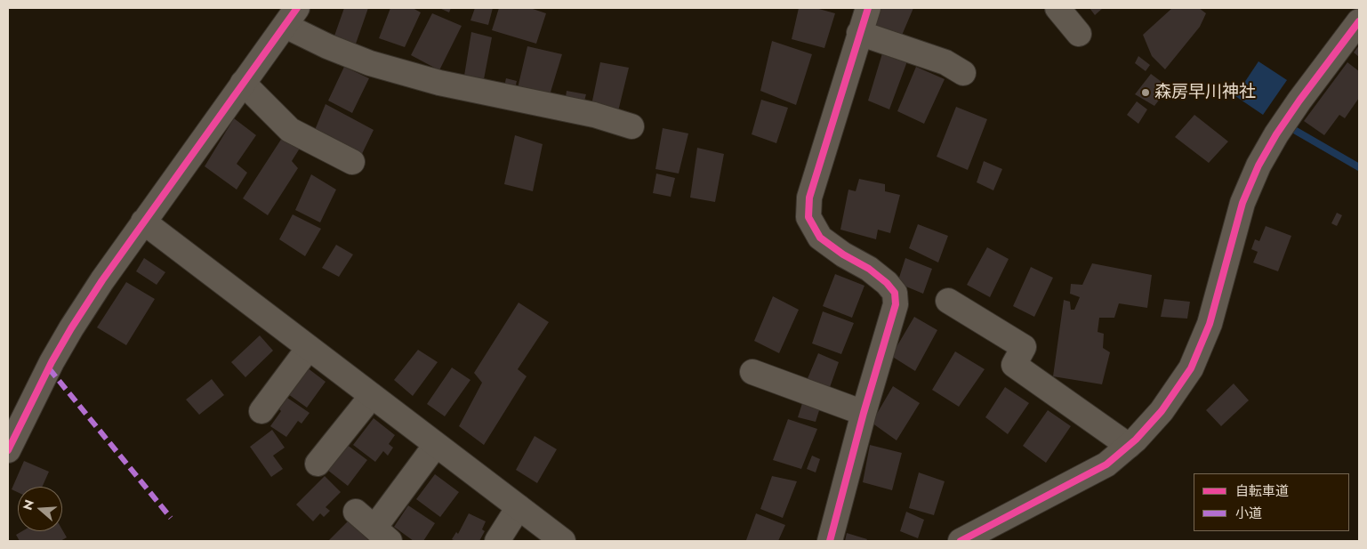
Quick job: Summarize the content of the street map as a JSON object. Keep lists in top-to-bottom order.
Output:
{
  "places": ["森房早川神社"],
  "legend": ["自転車道", "小道"],
  "north": "left"
}
